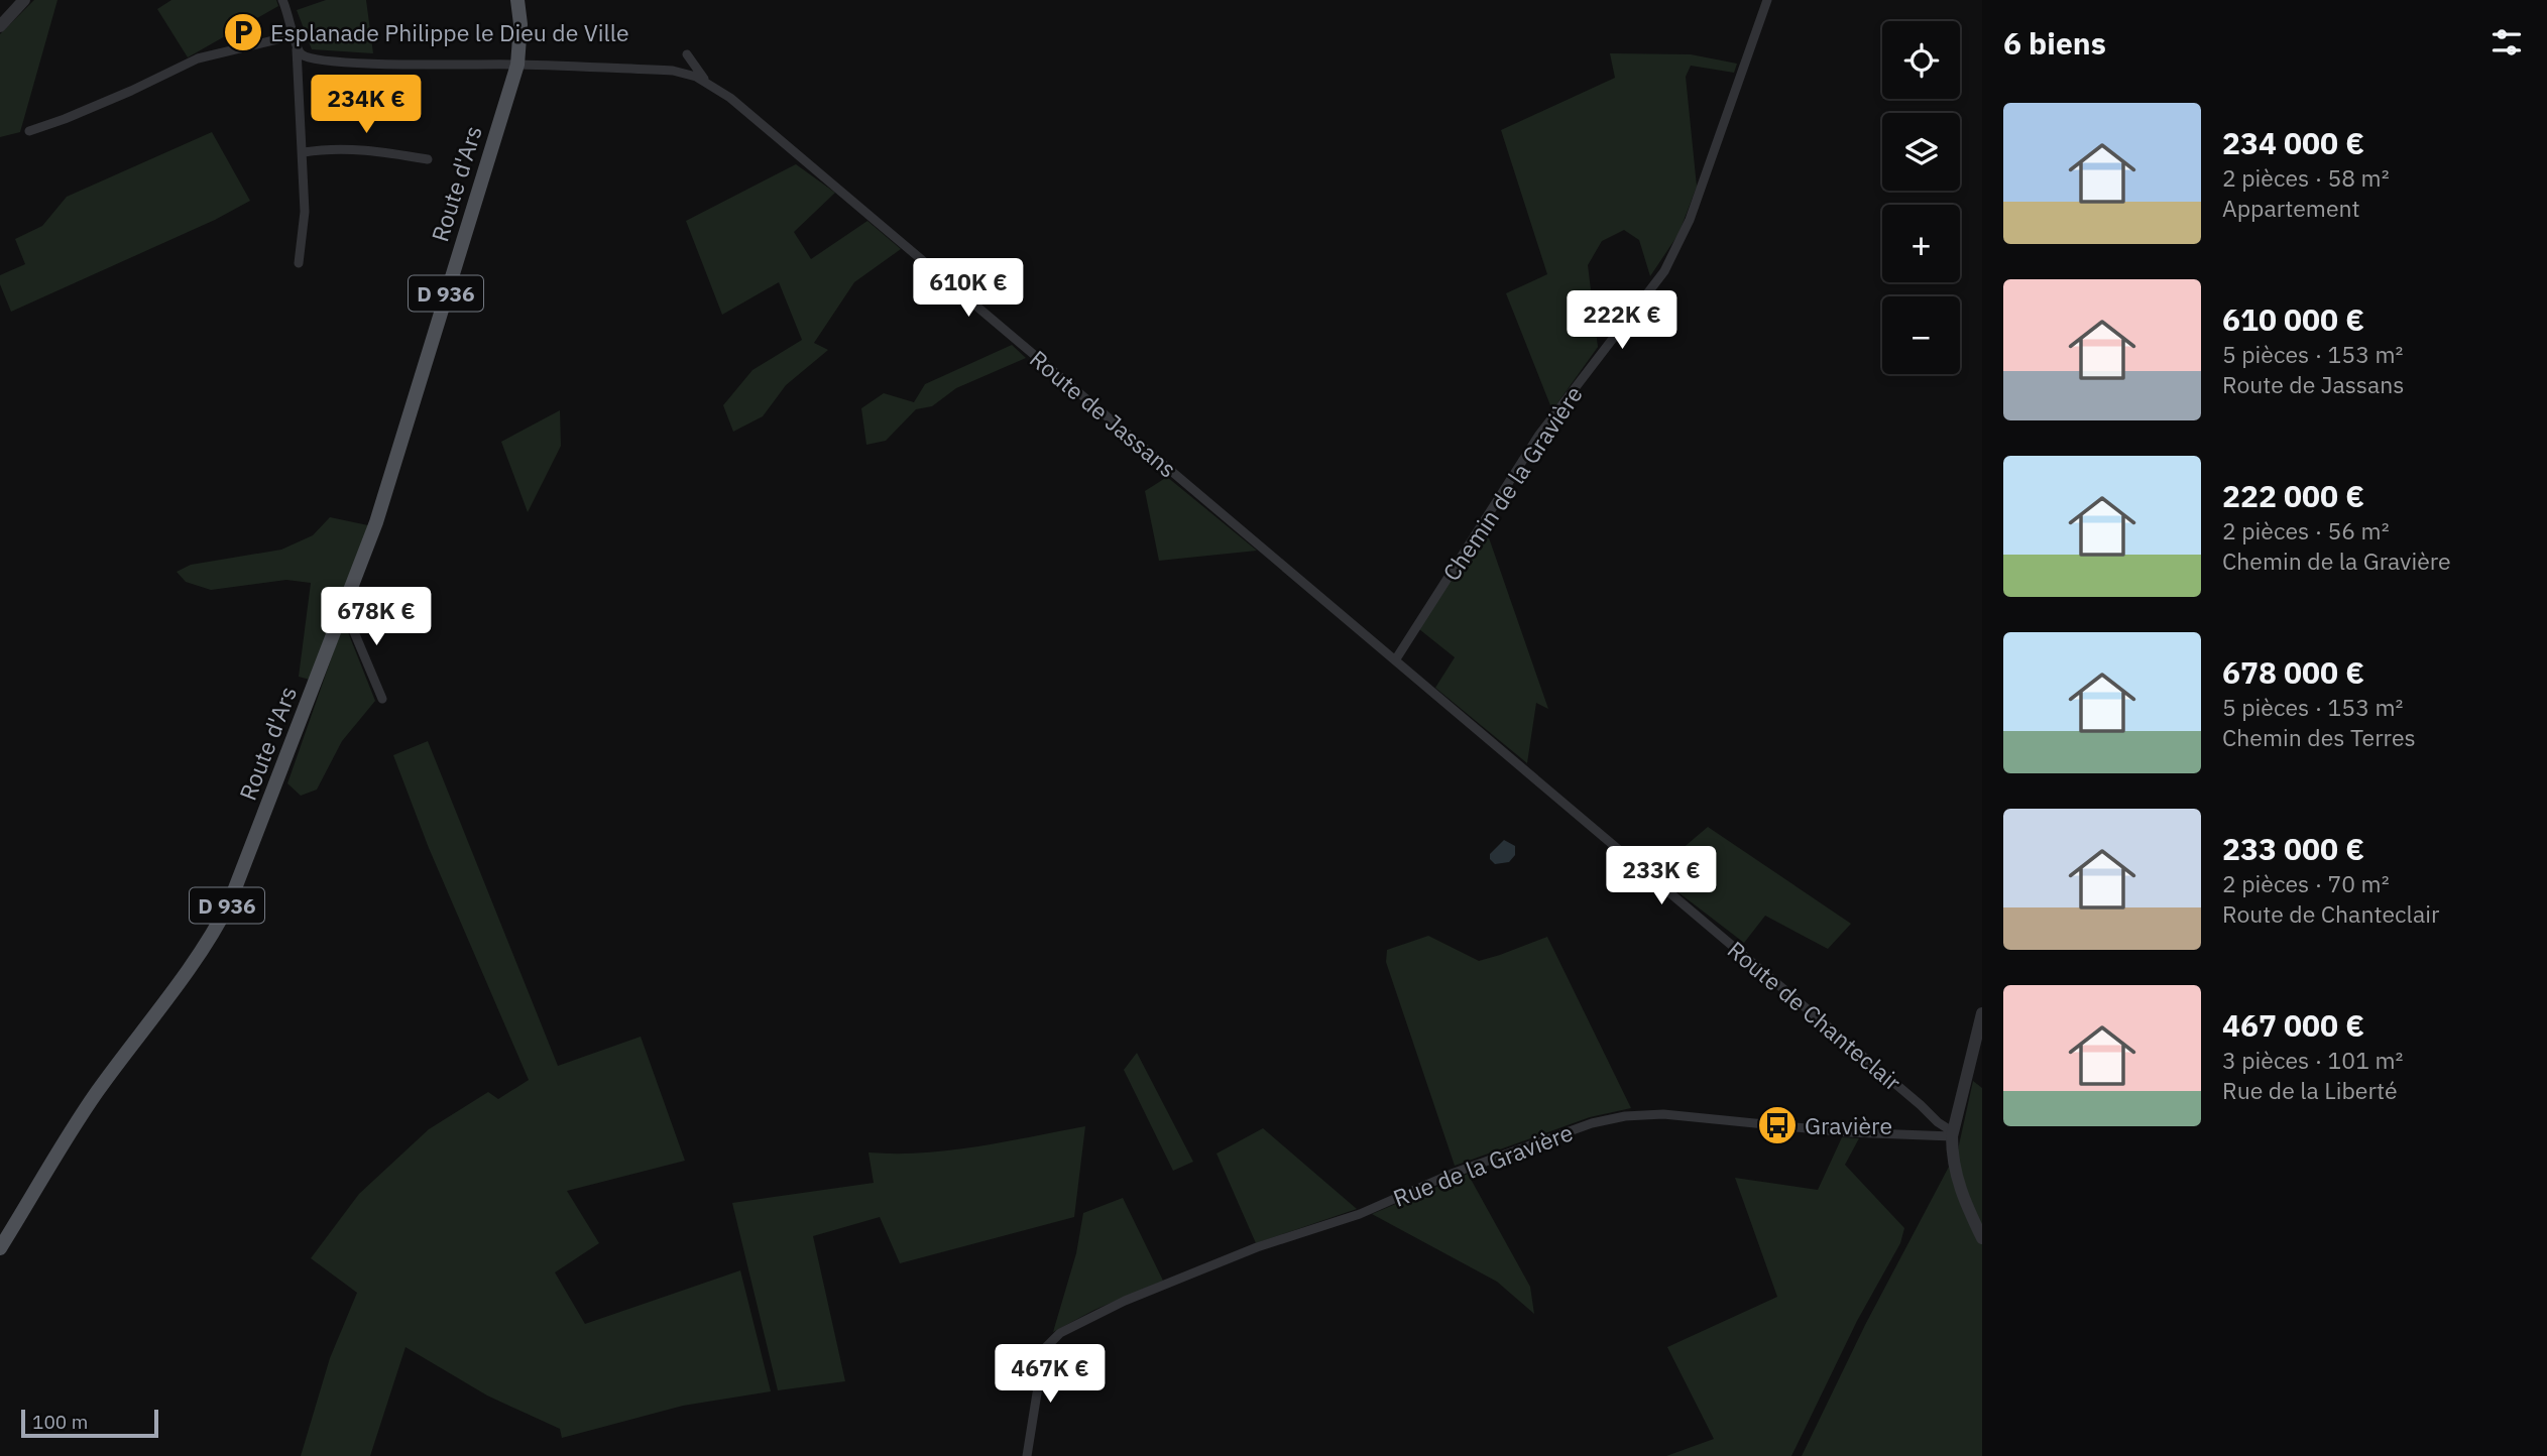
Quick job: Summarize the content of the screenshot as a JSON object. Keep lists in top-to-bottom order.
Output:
{
  "streets": {
    "main road": ["Route d'Ars", "D 936"],
    "street": [
      "Route de Jassans",
      "Chemin de la Gravière",
      "Route de Chanteclair",
      "Rue de la Gravière"
    ]
  },
  "crossings": [
    ["Route d'Ars", "Route de Jassans"],
    ["Route de Jassans", "Route de Chanteclair"],
    ["Chemin de la Gravière", "Route de Chanteclair"],
    ["Route de Chanteclair", "Rue de la Gravière"]
  ],
  "places": {
    "parking": ["Esplanade Philippe le Dieu de Ville"],
    "bus stop": ["Gravière"]
  },
  "scale_bar": "100 m",
  "page": {
    "heading": "6 biens",
    "map_buttons": ["+", "−"],
    "price": [
      "234K €",
      "610K €",
      "222K €",
      "678K €",
      "233K €",
      "467K €"
    ],
    "list": [
      {
        "name": "234 000 €",
        "note": "2 pièces · 58 m² · Appartement"
      },
      {
        "name": "610 000 €",
        "note": "5 pièces · 153 m² · Route de Jassans"
      },
      {
        "name": "222 000 €",
        "note": "2 pièces · 56 m² · Chemin de la Gravière"
      },
      {
        "name": "678 000 €",
        "note": "5 pièces · 153 m² · Chemin des Terres"
      },
      {
        "name": "233 000 €",
        "note": "2 pièces · 70 m² · Route de Chanteclair"
      },
      {
        "name": "467 000 €",
        "note": "3 pièces · 101 m² · Rue de la Liberté"
      }
    ],
    "scale": "100 m"
  }
}
